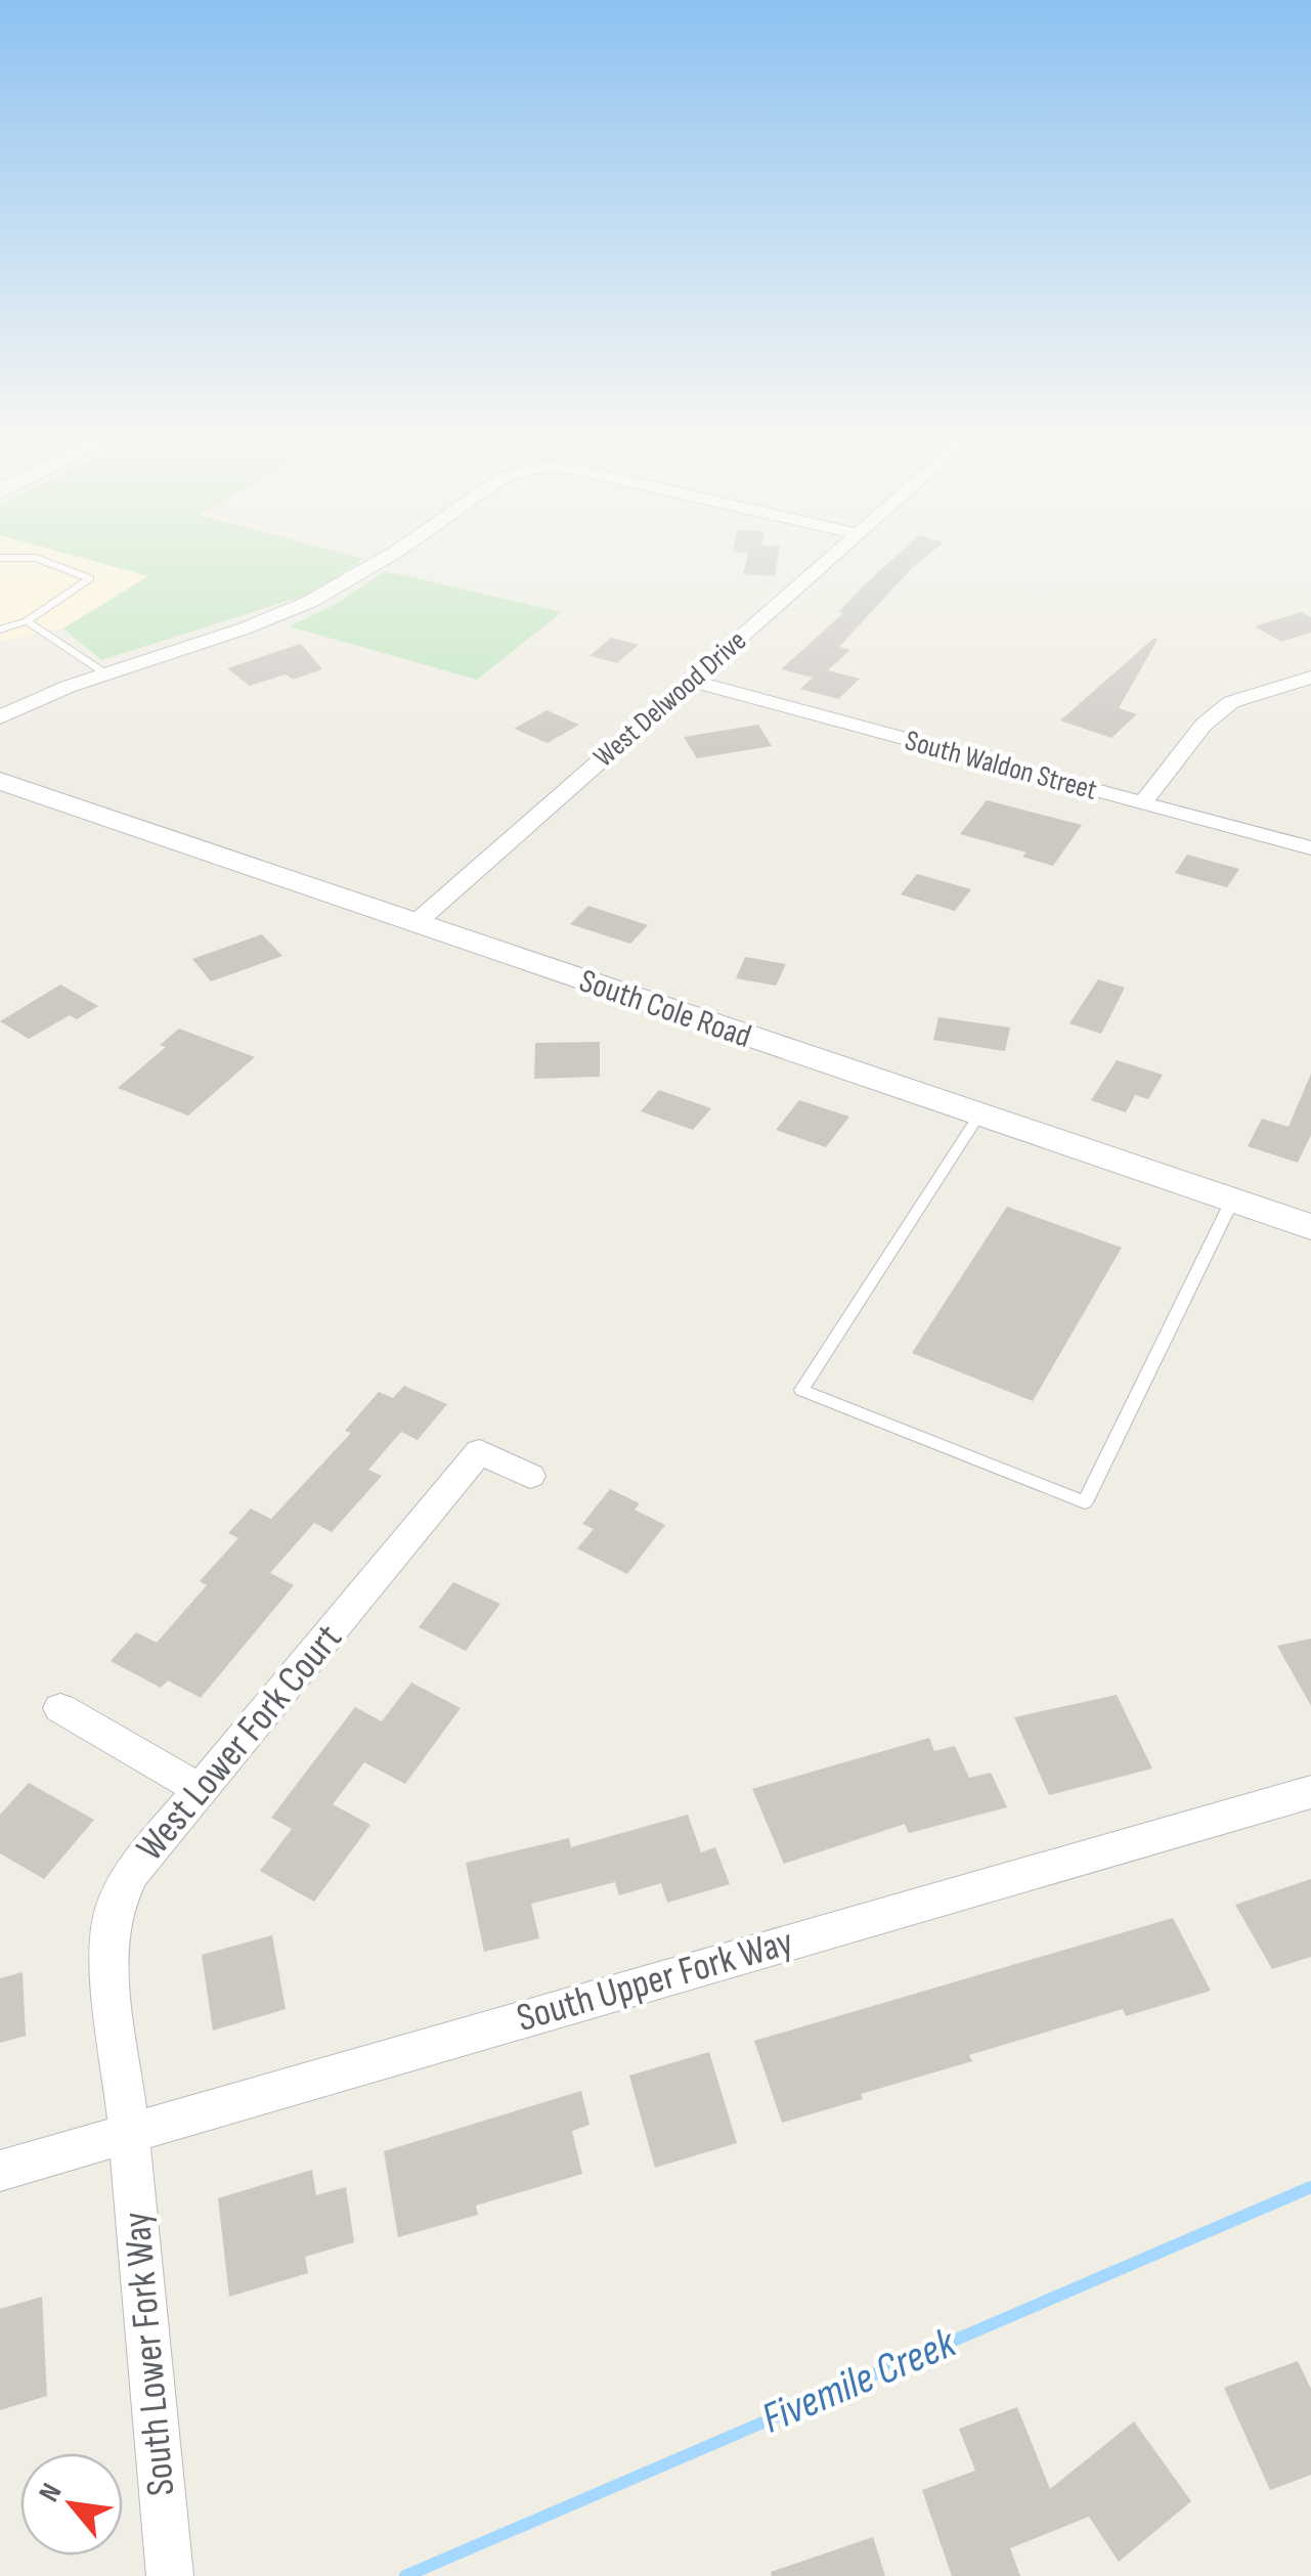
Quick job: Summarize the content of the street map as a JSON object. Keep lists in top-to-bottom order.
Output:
{
  "streets": {
    "main road": ["South Cole Road"],
    "street": [
      "West Delwood Drive",
      "South Waldon Street",
      "West Lower Fork Court",
      "South Upper Fork Way",
      "South Lower Fork Way"
    ]
  },
  "crossings": [
    ["West Delwood Drive", "South Waldon Street"],
    ["West Delwood Drive", "South Cole Road"],
    ["West Lower Fork Court", "South Upper Fork Way"],
    ["West Lower Fork Court", "South Lower Fork Way"],
    ["South Upper Fork Way", "South Lower Fork Way"]
  ],
  "water": ["Fivemile Creek"],
  "north": "top left"
}
